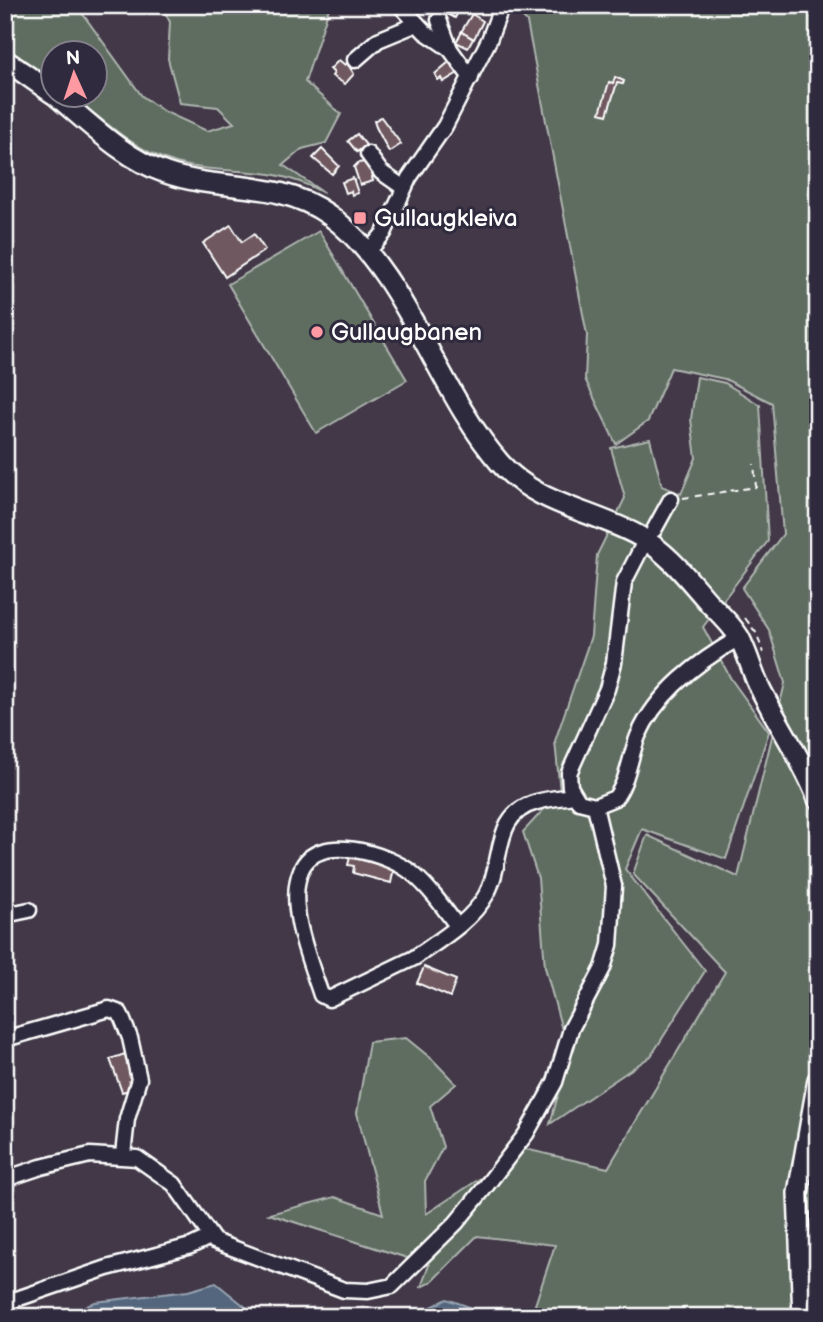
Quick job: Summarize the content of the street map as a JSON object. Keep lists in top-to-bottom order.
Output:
{
  "places": {
    "transit": ["Gullaugkleiva"],
    "other": ["Gullaugbanen"]
  },
  "north": "top"
}
